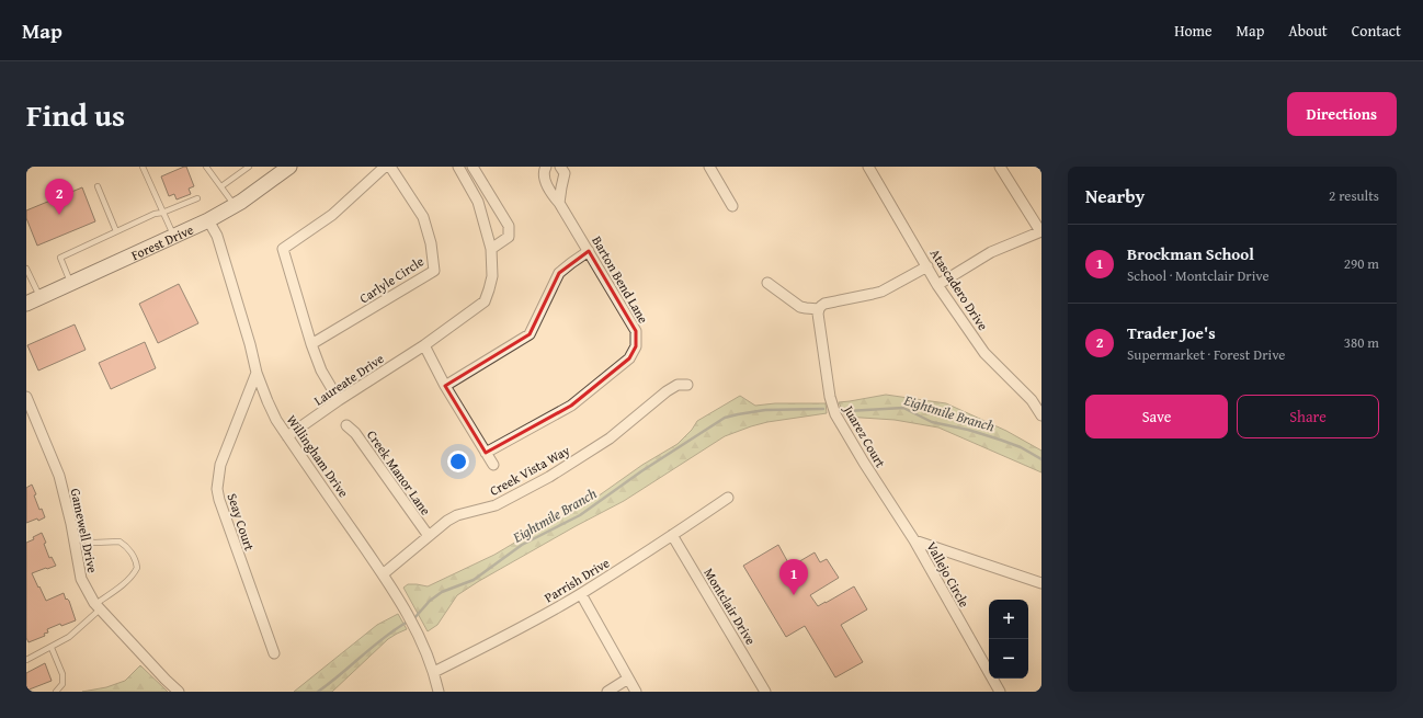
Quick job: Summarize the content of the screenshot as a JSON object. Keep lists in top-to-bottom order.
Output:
{
  "streets": {
    "main road": ["Forest Drive"],
    "street": [
      "Carlyle Circle",
      "Barton Bend Lane",
      "Atascadero Drive",
      "Laureate Drive",
      "Juarez Court",
      "Willingham Drive",
      "Creek Vista Way",
      "Creek Manor Lane",
      "Seay Court",
      "Gamewell Drive",
      "Vallejo Circle",
      "Parrish Drive",
      "Montclair Drive"
    ]
  },
  "crossings": [
    ["Forest Drive", "Willingham Drive"],
    ["Laureate Drive", "Willingham Drive"],
    ["Juarez Court", "Vallejo Circle"],
    ["Willingham Drive", "Creek Vista Way"],
    ["Willingham Drive", "Seay Court"],
    ["Willingham Drive", "Parrish Drive"],
    ["Creek Vista Way", "Creek Manor Lane"],
    ["Parrish Drive", "Montclair Drive"]
  ],
  "water": ["Eightmile Branch"],
  "page": {
    "header": "Map",
    "nav": [
      "Home",
      "Map",
      "About",
      "Contact"
    ],
    "title": "Find us",
    "buttons": [
      "Directions",
      ["Save", "Share"]
    ],
    "heading": ["Nearby", "2 results"],
    "pins": ["2", "1"],
    "list": [
      {
        "mark": "1",
        "name": "Brockman School",
        "note": "School · Montclair Drive",
        "value": "290 m"
      },
      {
        "mark": "2",
        "name": "Trader Joe's",
        "note": "Supermarket · Forest Drive",
        "value": "380 m"
      }
    ],
    "map_buttons": ["+", "−"]
  }
}
